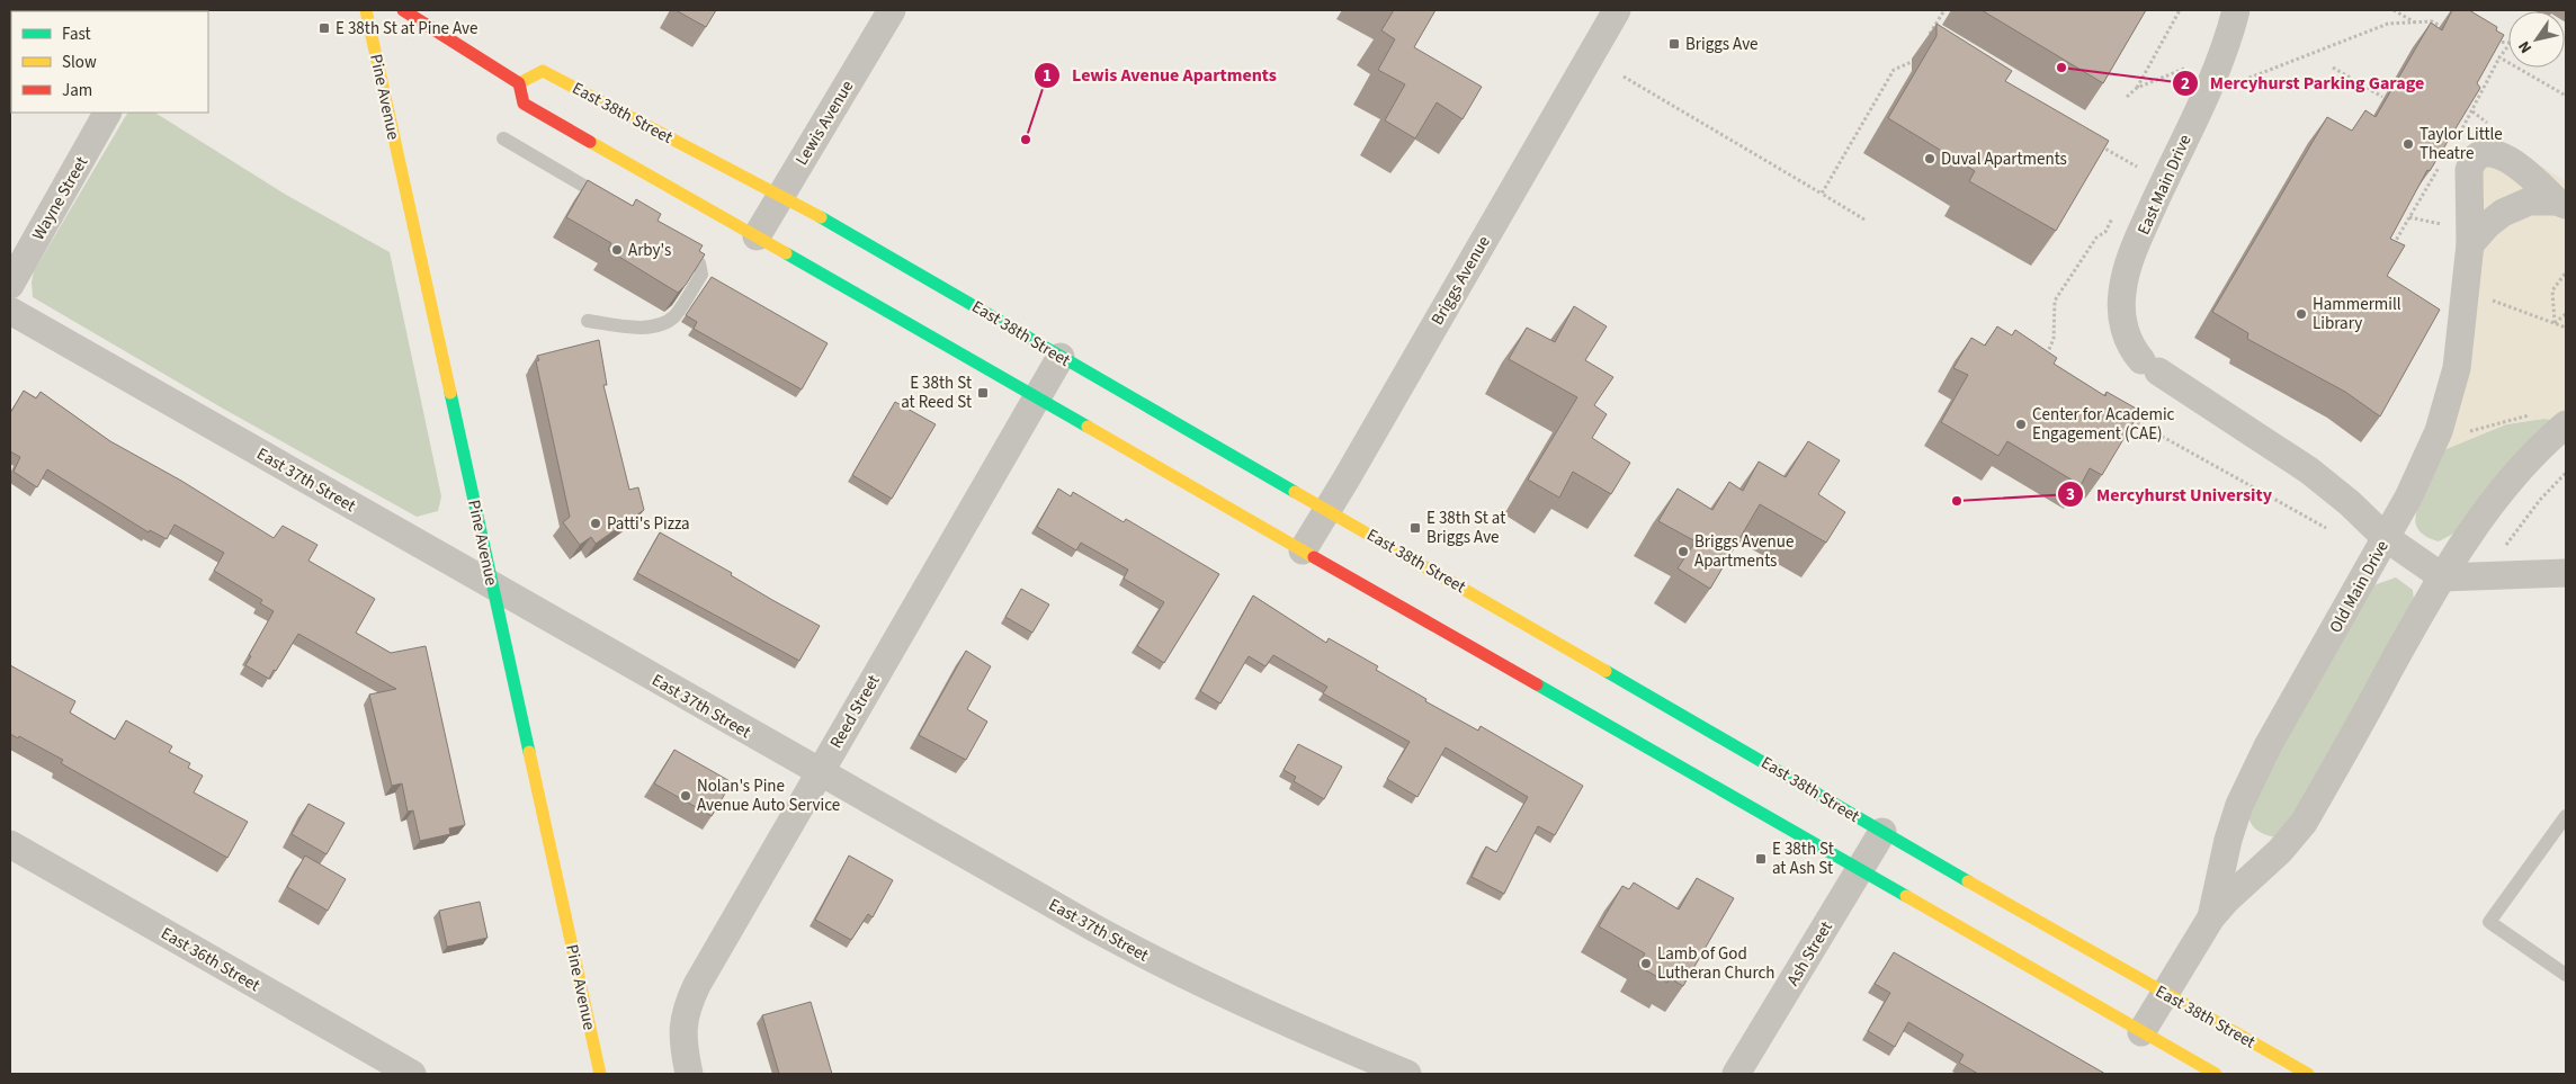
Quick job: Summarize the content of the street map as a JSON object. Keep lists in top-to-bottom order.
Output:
{
  "streets": {
    "main road": ["Pine Avenue", "East 38th Street"],
    "street": [
      "Lewis Avenue",
      "East Main Drive",
      "Wayne Street",
      "Briggs Avenue",
      "East 37th Street",
      "Old Main Drive",
      "Reed Street",
      "Ash Street",
      "East 36th Street"
    ]
  },
  "crossings": [
    ["Pine Avenue", "East 37th Street"],
    ["East 38th Street", "Lewis Avenue"],
    ["East 38th Street", "Briggs Avenue"],
    ["East 38th Street", "Old Main Drive"],
    ["East 38th Street", "Reed Street"],
    ["East 38th Street", "Ash Street"],
    ["East Main Drive", "Old Main Drive"],
    ["East 37th Street", "Reed Street"]
  ],
  "places": {
    "transit": [
      "E 38th St at Pine Ave",
      "Briggs Ave",
      "E 38th St at Reed St",
      "E 38th St at Briggs Ave",
      "E 38th St at Ash St"
    ],
    "other": [
      "Mercyhurst Parking Garage",
      "Lewis Avenue Apartments",
      "Taylor Little Theatre",
      "Duval Apartments",
      "Arby's",
      "Hammermill Library",
      "Center for Academic Engagement (CAE)",
      "Mercyhurst University",
      "Patti's Pizza",
      "Briggs Avenue Apartments",
      "Nolan's Pine Avenue Auto Service",
      "Lamb of God Lutheran Church"
    ]
  },
  "legend": ["Fast", "Slow", "Jam"],
  "north": "bottom left"
}
